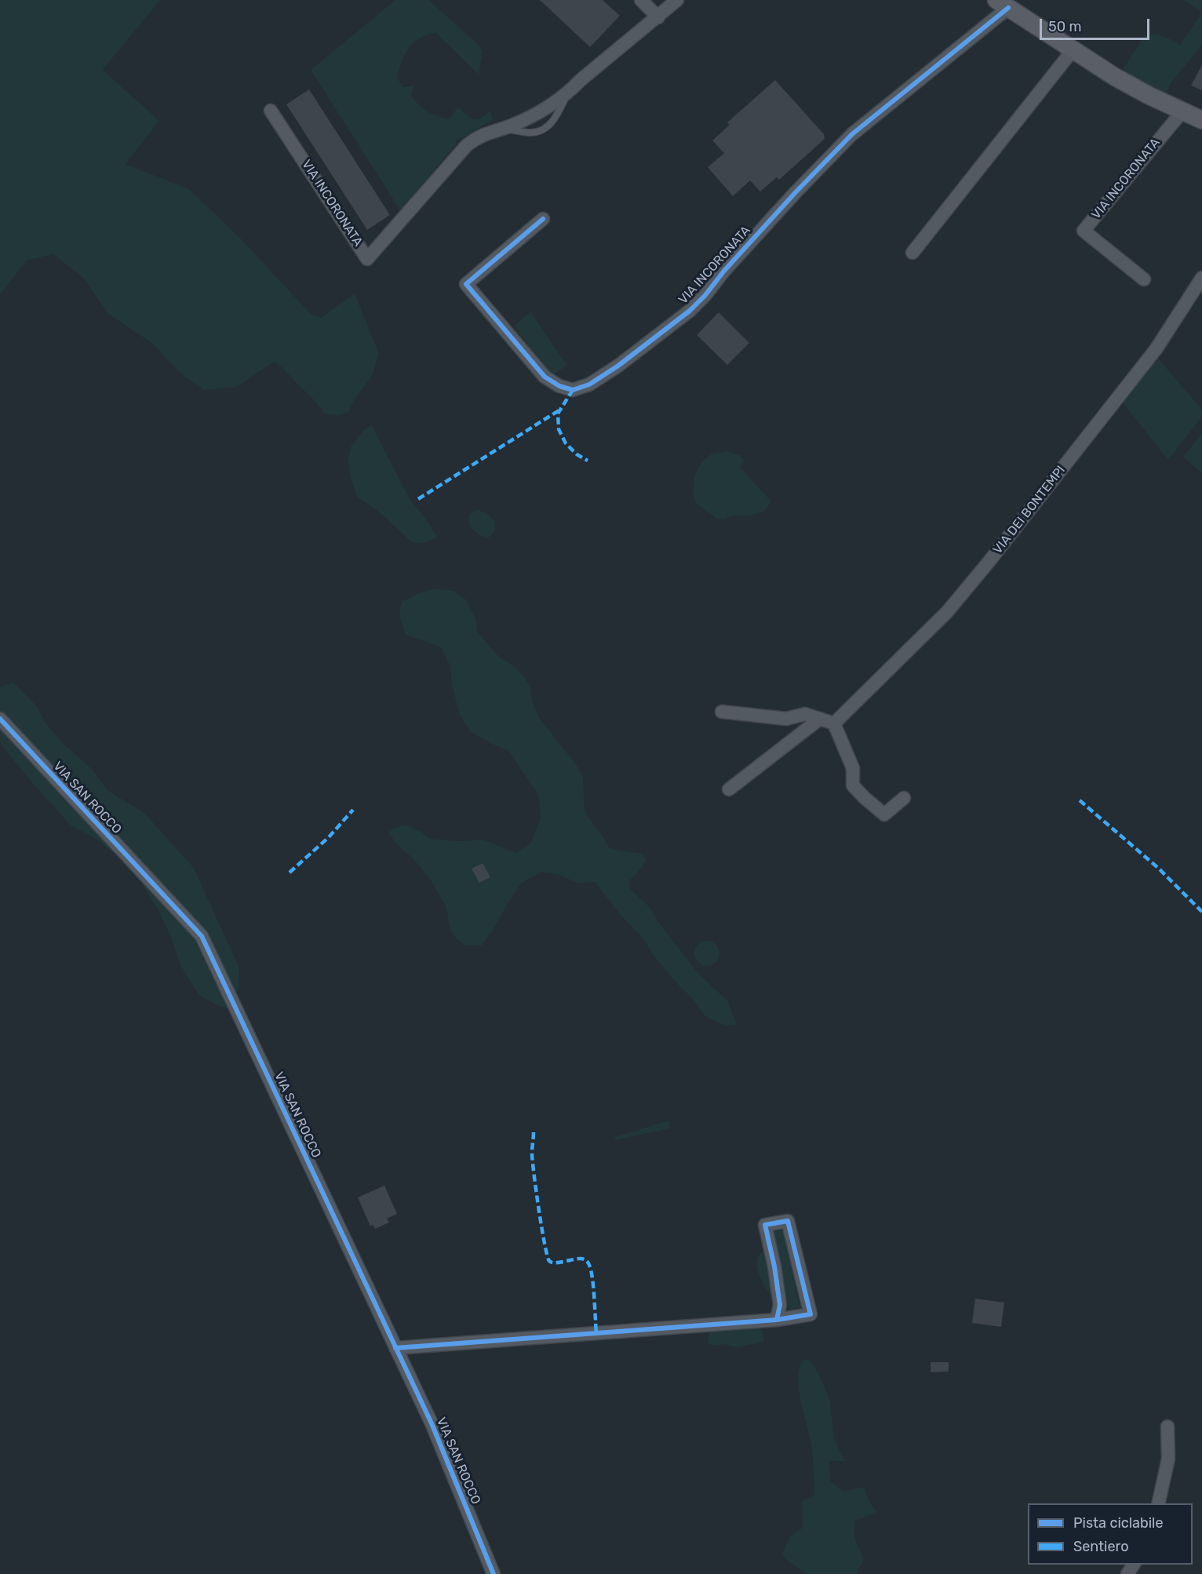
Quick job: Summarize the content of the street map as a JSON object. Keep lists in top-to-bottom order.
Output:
{
  "streets": {
    "main road": ["VIA INCORONATA"],
    "street": ["VIA DEI BONTEMPI", "VIA SAN ROCCO"]
  },
  "legend": ["Pista ciclabile", "Sentiero"],
  "scale_bar": "50 m"
}
